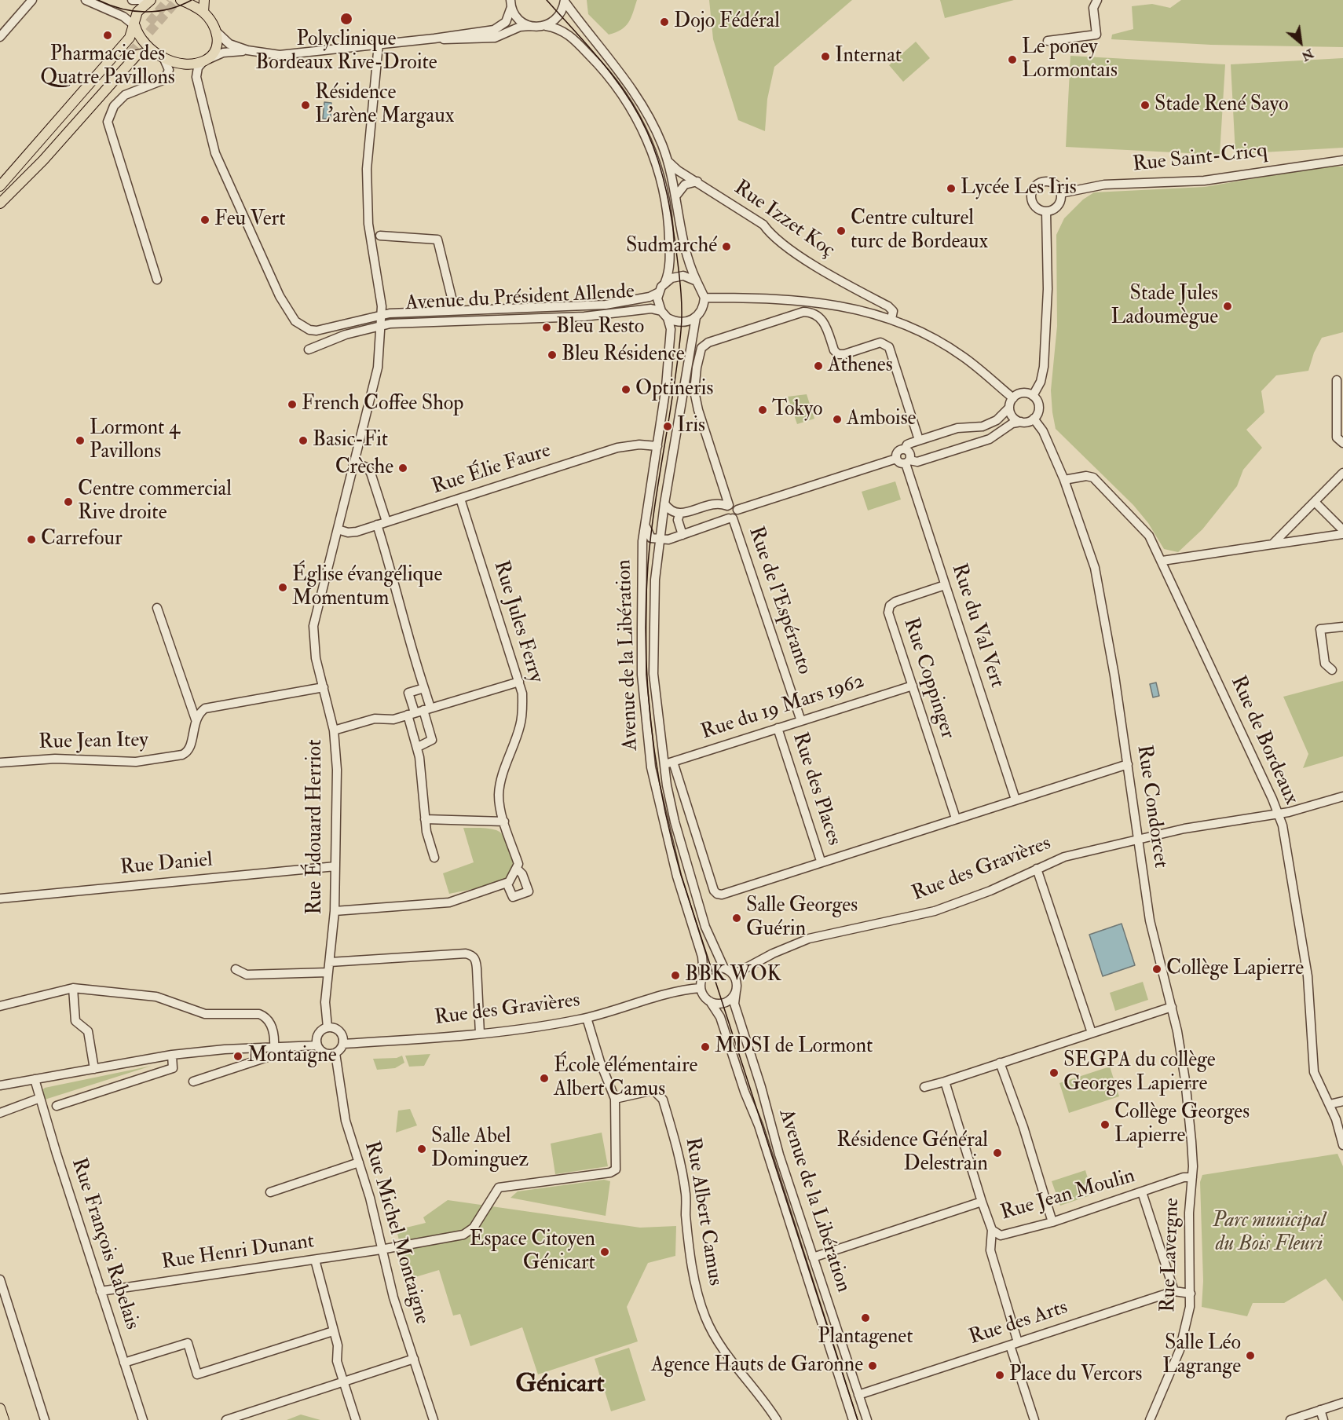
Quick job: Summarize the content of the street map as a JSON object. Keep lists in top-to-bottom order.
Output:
{
  "streets": {
    "street": [
      "Rue Saint-Cricq",
      "Rue Izzet Koç",
      "Avenue du Président Allende",
      "Rue Élie Faure",
      "Rue de l'Espéranto",
      "Rue Jules Ferry",
      "Rue du Val Vert",
      "Avenue de la Libération",
      "Rue Coppinger",
      "Rue du 19 Mars 1962",
      "Rue de Bordeaux",
      "Rue Jean Itey",
      "Rue des Places",
      "Rue Condorcet",
      "Rue Édouard Herriot",
      "Rue Daniel",
      "Rue des Gravières",
      "Rue Jean Moulin",
      "Rue Albert Camus",
      "Rue Michel Montaigne",
      "Rue François Rabelais",
      "Rue Henri Dunant",
      "Rue Lavergne",
      "Rue des Arts"
    ]
  },
  "crossings": [
    ["Avenue du Président Allende", "Avenue de la Libération"],
    ["Avenue du Président Allende", "Rue Édouard Herriot"],
    ["Rue Élie Faure", "Rue Jules Ferry"],
    ["Rue Élie Faure", "Avenue de la Libération"],
    ["Rue Élie Faure", "Rue Édouard Herriot"],
    ["Rue de l'Espéranto", "Rue du 19 Mars 1962"],
    ["Rue du Val Vert", "Rue Coppinger"],
    ["Avenue de la Libération", "Rue du 19 Mars 1962"],
    ["Avenue de la Libération", "Rue des Gravières"],
    ["Avenue de la Libération", "Rue Jean Moulin"],
    ["Avenue de la Libération", "Rue des Arts"],
    ["Rue Coppinger", "Rue du 19 Mars 1962"],
    ["Rue du 19 Mars 1962", "Rue des Places"],
    ["Rue de Bordeaux", "Rue Condorcet"],
    ["Rue de Bordeaux", "Rue des Gravières"],
    ["Rue Condorcet", "Rue des Gravières"],
    ["Rue Condorcet", "Rue Lavergne"],
    ["Rue Édouard Herriot", "Rue Daniel"],
    ["Rue Édouard Herriot", "Rue des Gravières"],
    ["Rue Édouard Herriot", "Rue Michel Montaigne"],
    ["Rue des Gravières", "Rue Michel Montaigne"],
    ["Rue Jean Moulin", "Rue Lavergne"],
    ["Rue Albert Camus", "Rue Henri Dunant"],
    ["Rue Michel Montaigne", "Rue Henri Dunant"],
    ["Rue François Rabelais", "Rue Henri Dunant"],
    ["Rue Lavergne", "Rue des Arts"]
  ],
  "districts": ["Génicart"],
  "parks": ["Parc municipal du Bois Fleuri"],
  "places": [
    "Polyclinique Bordeaux Rive-Droite",
    "Dojo Fédéral",
    "Pharmacie des Quatre Pavillons",
    "Internat",
    "Le poney Lormontais",
    "Résidence L'arène Margaux",
    "Stade René Sayo",
    "Lycée Les Iris",
    "Feu Vert",
    "Centre culturel turc de Bordeaux",
    "Sudmarché",
    "Stade Jules Ladoumègue",
    "Bleu Resto",
    "Bleu Résidence",
    "Athenes",
    "Optineris",
    "French Coffee Shop",
    "Tokyo",
    "Amboise",
    "Iris",
    "Lormont 4 Pavillons",
    "Basic-Fit",
    "Crèche",
    "Centre commercial Rive droite",
    "Carrefour",
    "Église évangélique Momentum",
    "Salle Georges Guérin",
    "Collège Lapierre",
    "BBK WOK",
    "MDSI de Lormont",
    "Montaigne",
    "SEGPA du collège Georges Lapierre",
    "École élémentaire Albert Camus",
    "Collège Georges Lapierre",
    "Salle Abel Dominguez",
    "Résidence Général Delestrain",
    "Espace Citoyen Génicart",
    "Plantagenet",
    "Salle Léo Lagrange",
    "Agence Hauts de Garonne",
    "Place du Vercors"
  ],
  "north": "bottom right"
}
